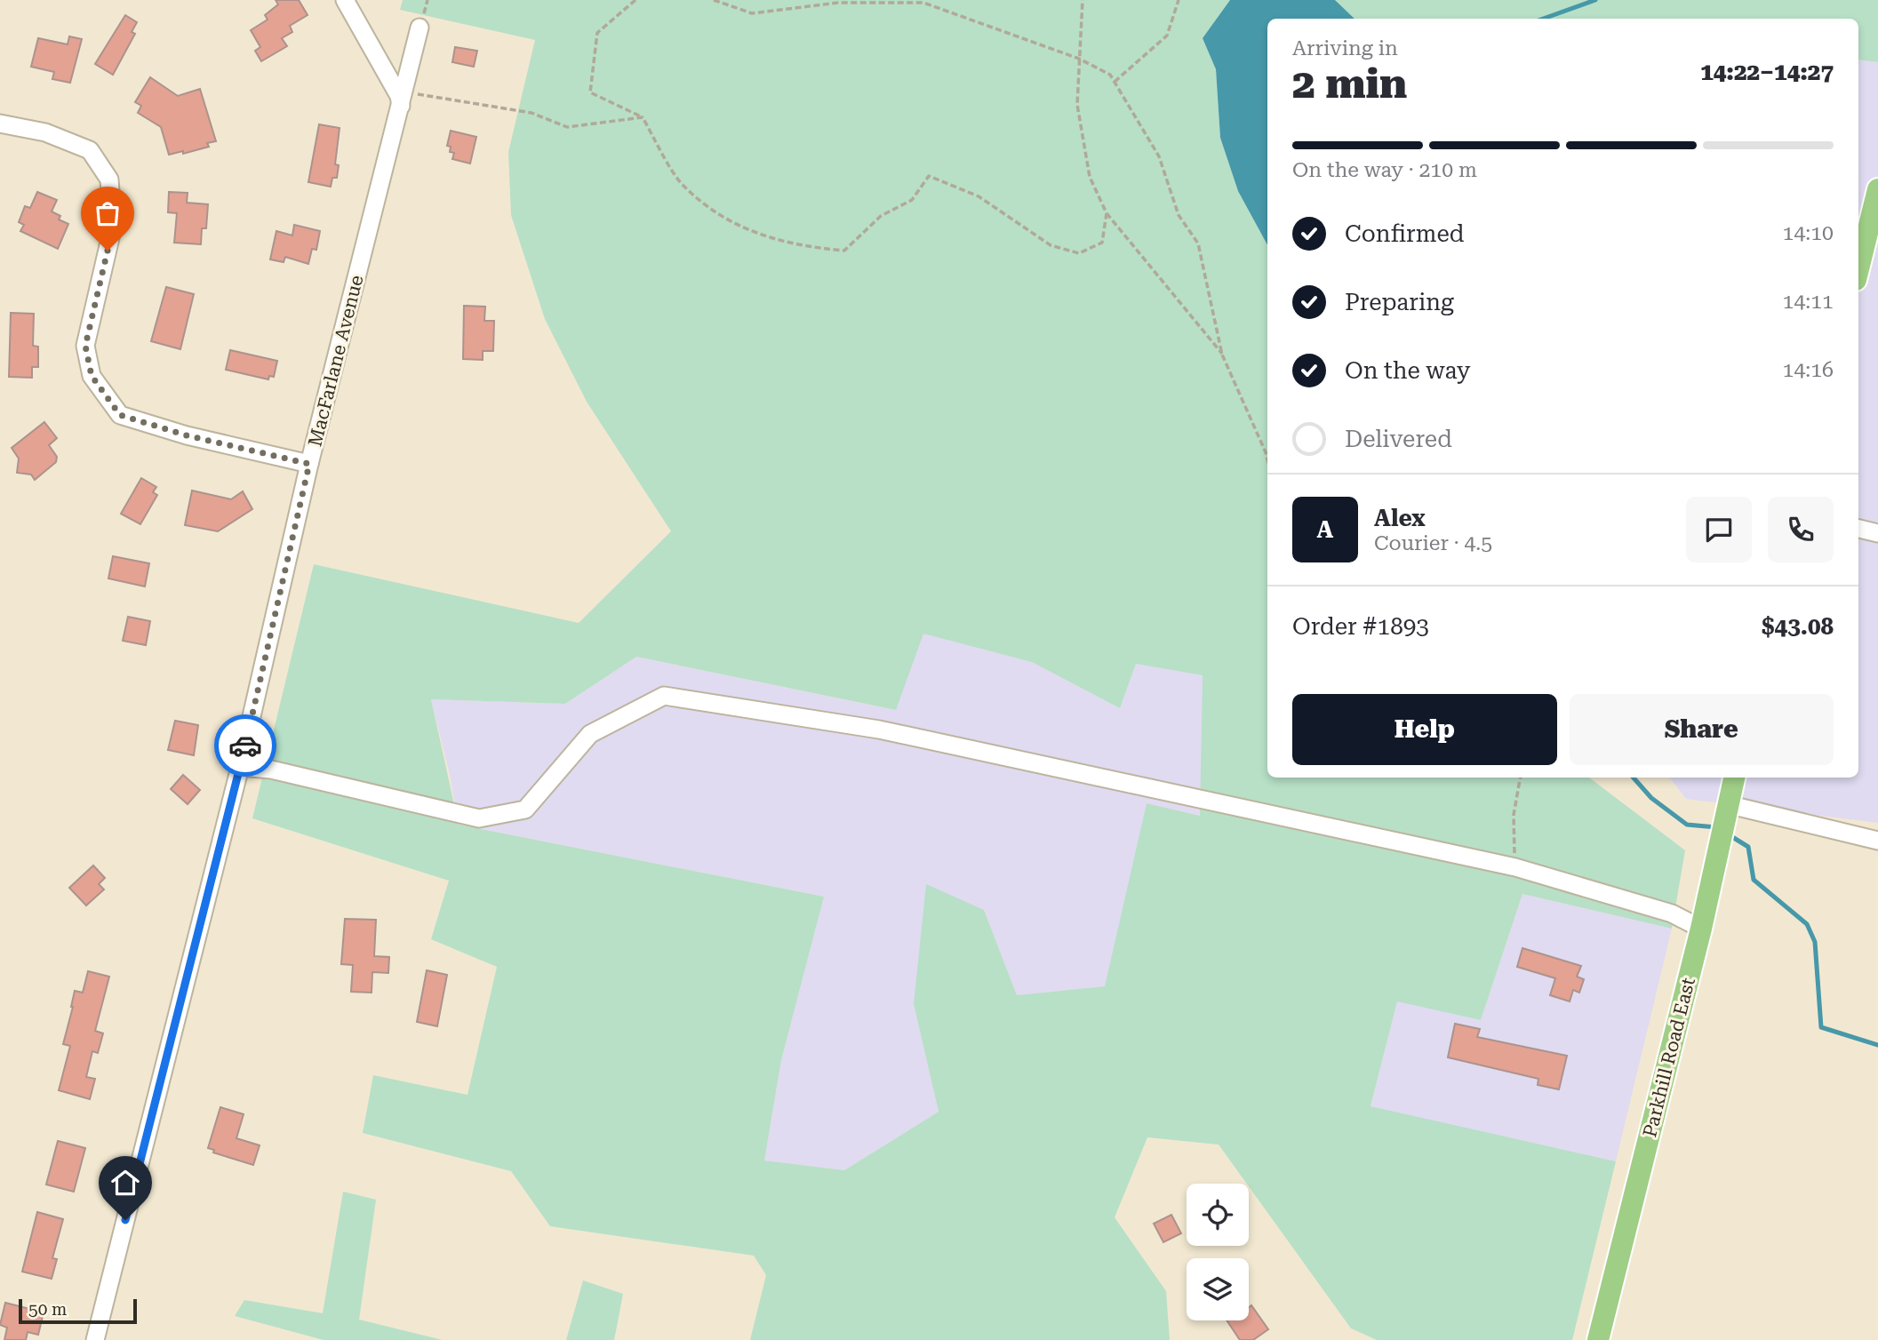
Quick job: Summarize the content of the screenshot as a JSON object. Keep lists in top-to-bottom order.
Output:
{
  "streets": {
    "main road": ["Parkhill Road East"],
    "street": ["MacFarlane Avenue"]
  },
  "scale_bar": "50 m",
  "page": {
    "heading": ["2 min", "Arriving in", "14:22–14:27"],
    "panel": [
      "Alex",
      "Courier · 4.5",
      "Order #1893",
      "$43.08"
    ],
    "bar": "On the way · 210 m",
    "list": [
      ["Confirmed", "14:10"],
      ["Preparing", "14:11"],
      ["On the way", "14:16"],
      "Delivered"
    ],
    "round": "A",
    "buttons": ["Help", "Share"],
    "scale": "50 m"
  }
}
